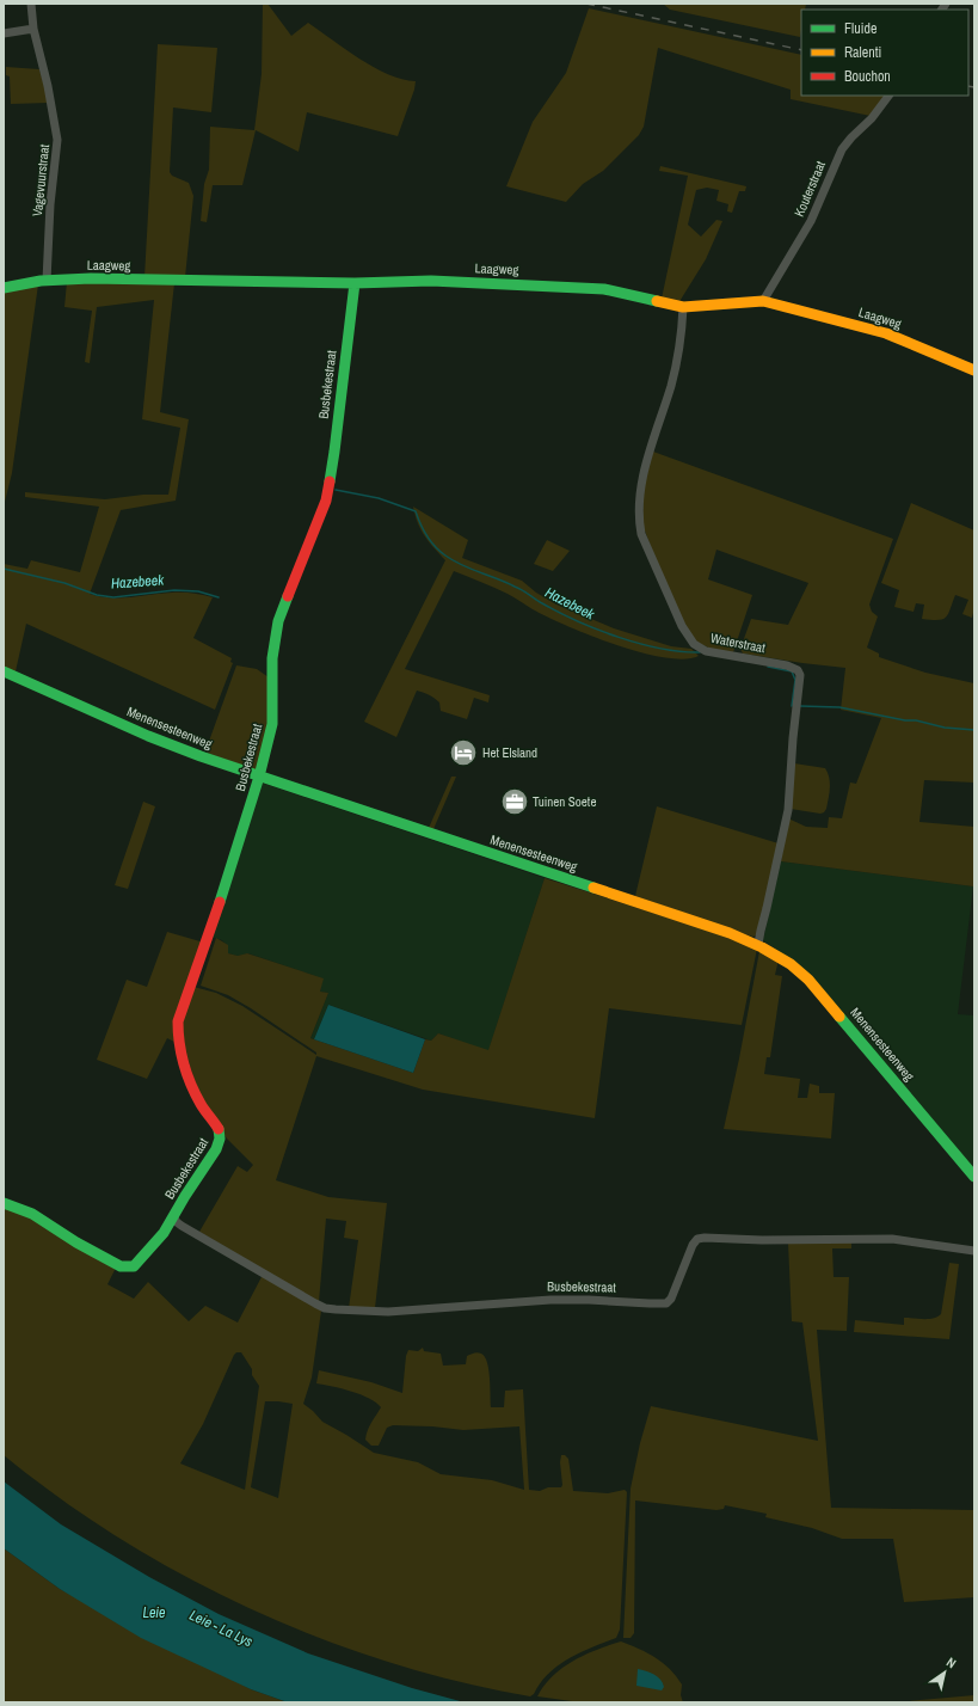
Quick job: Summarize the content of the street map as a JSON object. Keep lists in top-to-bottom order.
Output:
{
  "streets": {
    "street": [
      "Vagevuurstraat",
      "Kouterstraat",
      "Laagweg",
      "Busbekestraat",
      "Waterstraat",
      "Menensesteenweg"
    ]
  },
  "crossings": [
    ["Vagevuurstraat", "Laagweg"],
    ["Kouterstraat", "Laagweg"],
    ["Laagweg", "Busbekestraat"],
    ["Laagweg", "Waterstraat"],
    ["Busbekestraat", "Menensesteenweg"],
    ["Waterstraat", "Menensesteenweg"]
  ],
  "water": ["Hazebeek", "Leie", "Leie - La Lys"],
  "places": {
    "hotel": ["Het Elsland"],
    "office": ["Tuinen Soete"]
  },
  "legend": ["Fluide", "Ralenti", "Bouchon"],
  "north": "top right"
}
